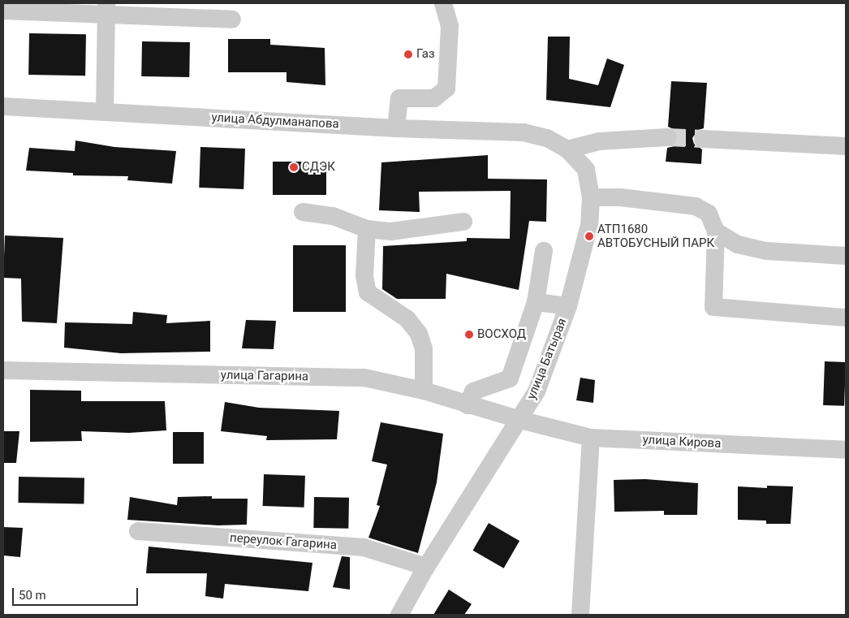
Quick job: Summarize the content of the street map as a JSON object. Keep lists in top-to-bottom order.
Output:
{
  "streets": {
    "street": [
      "улица Абдулманапова",
      "улица Батырая",
      "улица Гагарина",
      "улица Кирова",
      "переулок Гагарина"
    ]
  },
  "crossings": [
    ["улица Абдулманапова", "улица Батырая"],
    ["улица Батырая", "улица Гагарина"],
    ["улица Батырая", "улица Кирова"],
    ["улица Батырая", "переулок Гагарина"],
    ["улица Гагарина", "улица Кирова"]
  ],
  "places": [
    "Газ",
    "СДЭК",
    "АТП1680 АВТОБУСНЫЙ ПАРК",
    "ВОСХОД"
  ],
  "scale_bar": "50 m"
}
